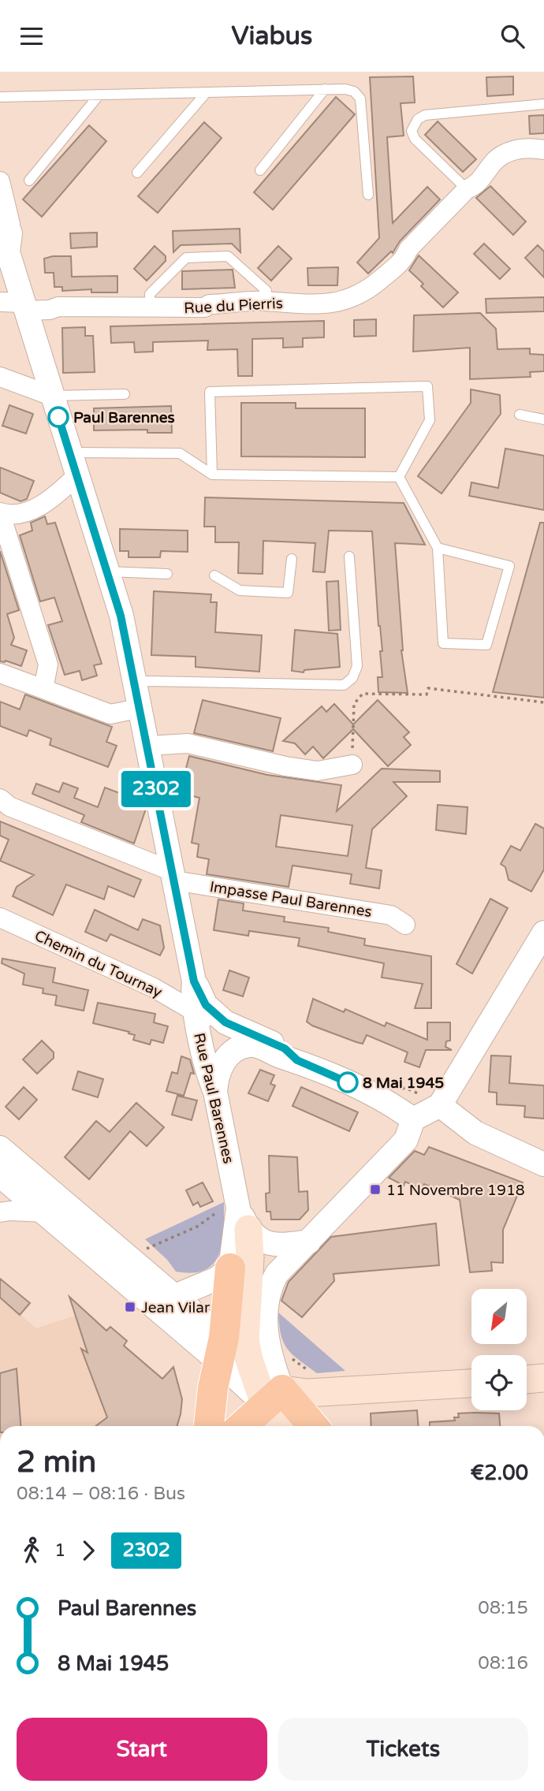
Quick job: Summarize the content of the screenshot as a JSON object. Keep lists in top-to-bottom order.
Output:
{
  "streets": {
    "street": [
      "Rue du Pierris",
      "Impasse Paul Barennes",
      "Chemin du Tournay",
      "Rue Paul Barennes"
    ]
  },
  "crossings": [
    ["Rue du Pierris", "Rue Paul Barennes"],
    ["Impasse Paul Barennes", "Rue Paul Barennes"],
    ["Chemin du Tournay", "Rue Paul Barennes"]
  ],
  "places": {
    "other": ["Paul Barennes", "8 Mai 1945"],
    "transit": ["11 Novembre 1918", "Jean Vilar"]
  },
  "lines": ["bus line 2302"],
  "north": "bottom left",
  "page": {
    "header": "Viabus",
    "on_map": "2302",
    "heading": ["2 min", "08:14 – 08:16 · Bus", "€2.00"],
    "legs": ["1", "2302"],
    "list": [
      {
        "name": "Paul Barennes",
        "value": "08:15"
      },
      {
        "name": "8 Mai 1945",
        "value": "08:16"
      }
    ],
    "buttons": ["Start", "Tickets"]
  }
}
